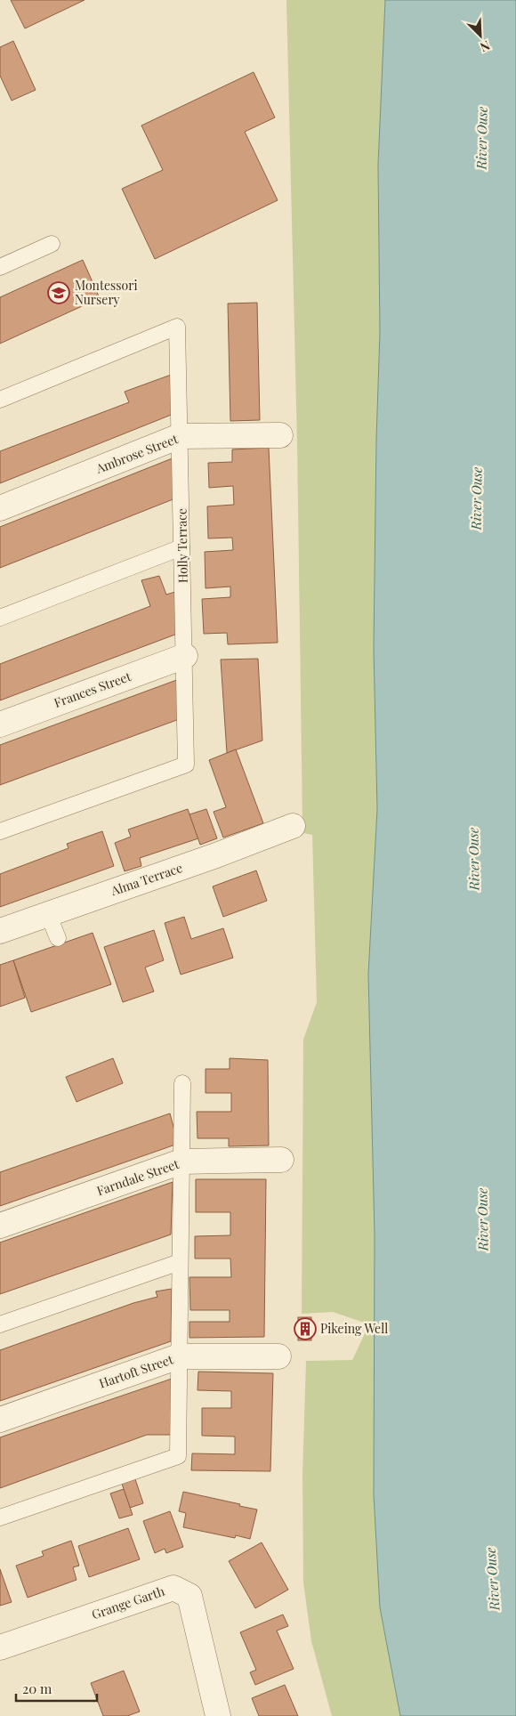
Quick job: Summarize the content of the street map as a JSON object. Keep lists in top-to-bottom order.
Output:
{
  "streets": {
    "street": [
      "Ambrose Street",
      "Frances Street",
      "Alma Terrace",
      "Farndale Street",
      "Hartoft Street",
      "Grange Garth"
    ],
    "lane": ["Holly Terrace"]
  },
  "crossings": [
    ["Ambrose Street", "Holly Terrace"],
    ["Holly Terrace", "Frances Street"]
  ],
  "water": ["River Ouse"],
  "places": {
    "school or university": ["Montessori Nursery"],
    "building": ["Pikeing Well"]
  },
  "scale_bar": "20 m",
  "north": "bottom right"
}
